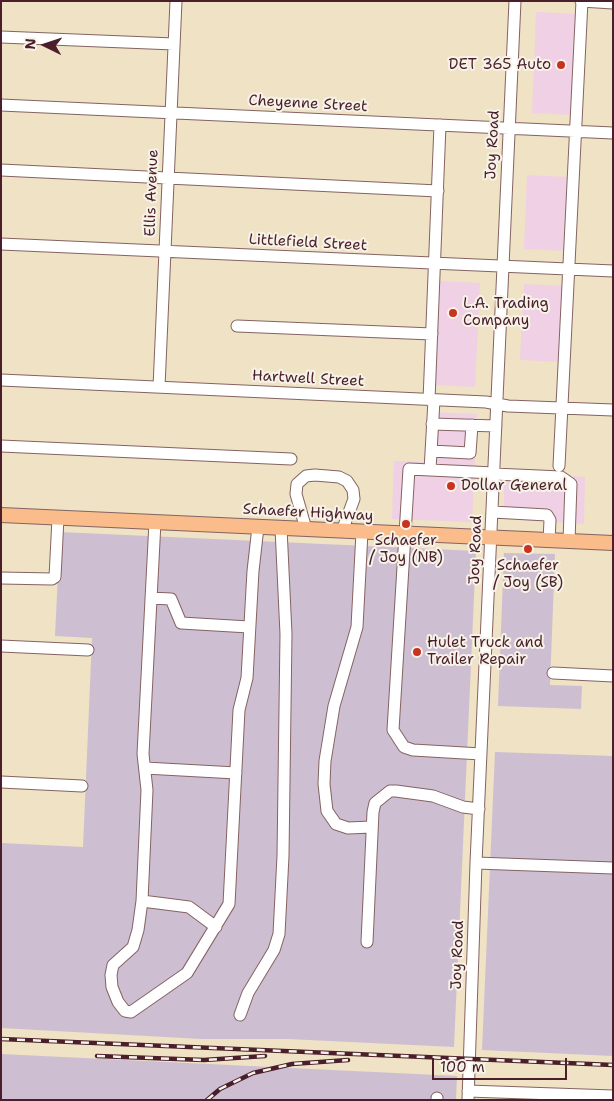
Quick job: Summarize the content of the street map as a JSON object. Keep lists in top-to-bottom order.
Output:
{
  "streets": {
    "main road": ["Schaefer Highway"],
    "street": [
      "Cheyenne Street",
      "Joy Road",
      "Ellis Avenue",
      "Littlefield Street",
      "Hartwell Street"
    ]
  },
  "crossings": [
    ["Cheyenne Street", "Joy Road"],
    ["Cheyenne Street", "Ellis Avenue"],
    ["Joy Road", "Littlefield Street"],
    ["Joy Road", "Hartwell Street"],
    ["Joy Road", "Schaefer Highway"],
    ["Ellis Avenue", "Littlefield Street"],
    ["Ellis Avenue", "Hartwell Street"]
  ],
  "places": [
    "DET 365 Auto",
    "L.A. Trading Company",
    "Dollar General",
    "Schaefer / Joy (NB)",
    "Schaefer / Joy (SB)",
    "Hulet Truck and Trailer Repair"
  ],
  "scale_bar": "100 m",
  "north": "left"
}
